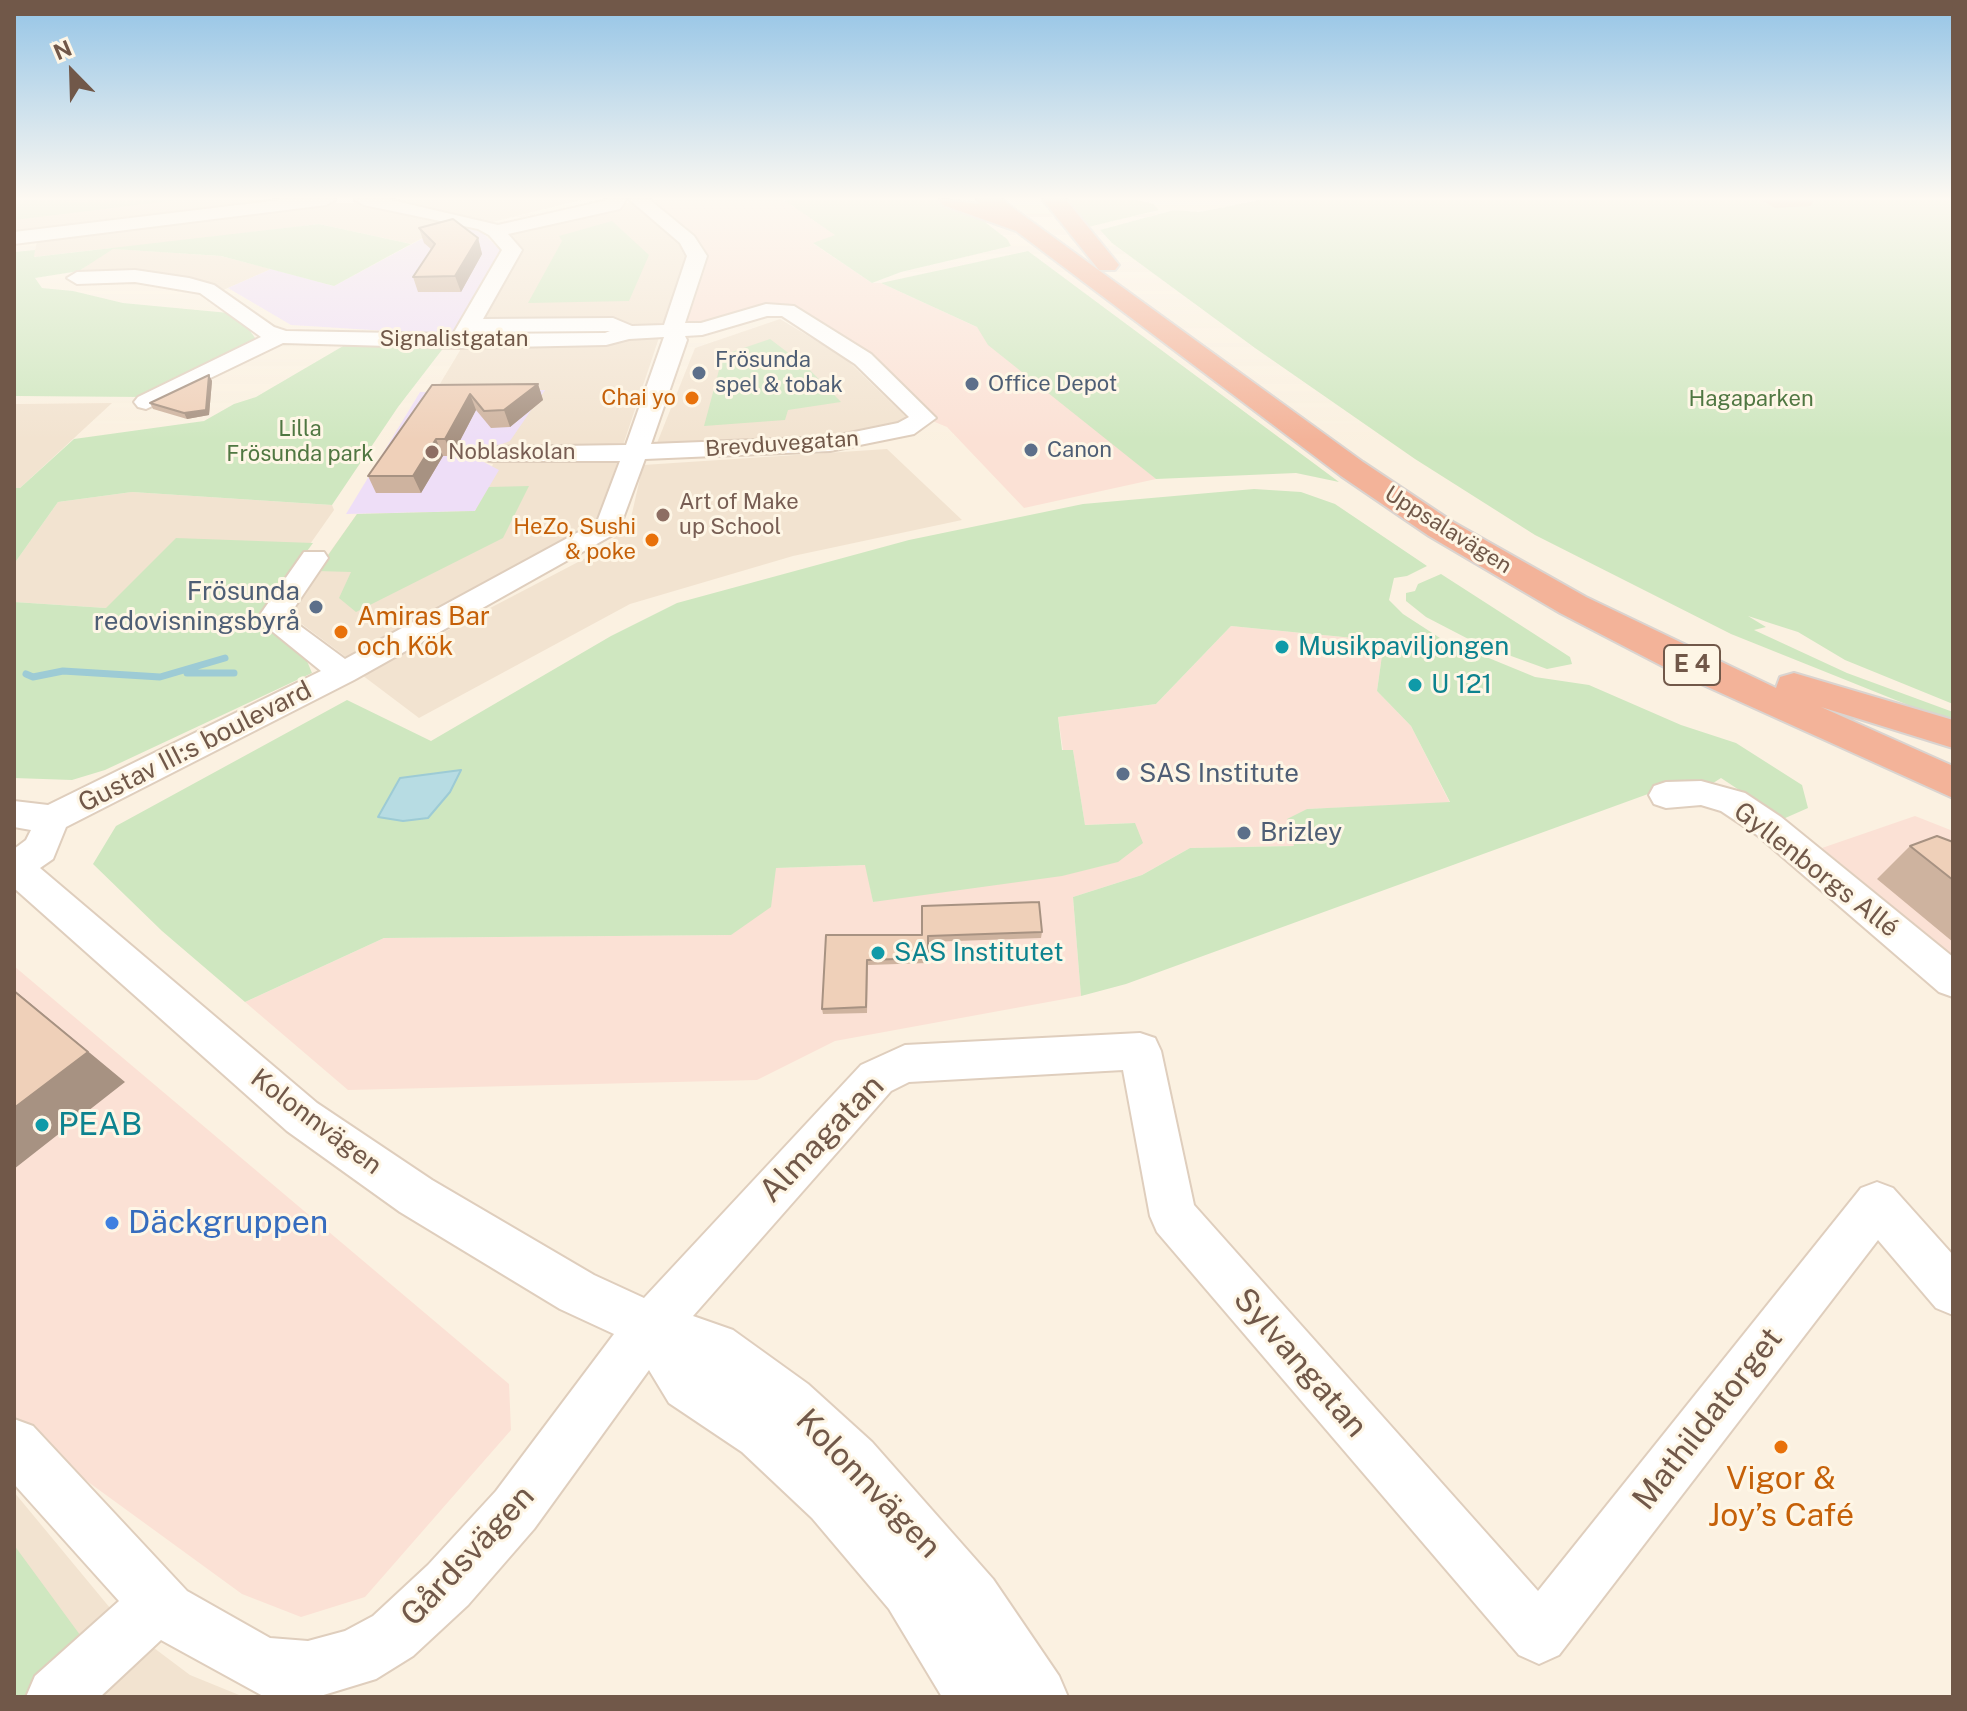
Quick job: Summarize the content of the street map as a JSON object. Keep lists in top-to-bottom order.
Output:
{
  "streets": {
    "highway": ["Uppsalavägen", "E 4"],
    "street": [
      "Signalistgatan",
      "Brevduvegatan",
      "Gustav III:s boulevard",
      "Gyllenborgs Allé",
      "Kolonnvägen",
      "Almagatan",
      "Sylvangatan",
      "Mathildatorget",
      "Gårdsvägen"
    ]
  },
  "crossings": [
    ["Signalistgatan", "Brevduvegatan"],
    ["Signalistgatan", "Gustav III:s boulevard"],
    ["Brevduvegatan", "Gustav III:s boulevard"],
    ["Kolonnvägen", "Almagatan"],
    ["Kolonnvägen", "Gårdsvägen"],
    ["Almagatan", "Sylvangatan"],
    ["Almagatan", "Gårdsvägen"],
    ["Sylvangatan", "Mathildatorget"]
  ],
  "parks": ["Hagaparken", "Lilla Frösunda park"],
  "places": [
    "Frösunda spel & tobak",
    "Office Depot",
    "Chai yo",
    "Canon",
    "Noblaskolan",
    "Art of Make up School",
    "HeZo, Sushi & poke",
    "Frösunda redovisningsbyrå",
    "Amiras Bar och Kök",
    "Musikpaviljongen",
    "U 121",
    "SAS Institute",
    "Brizley",
    "SAS Institutet",
    "PEAB",
    "Däckgruppen",
    "Vigor & Joy’s Café"
  ],
  "north": "top left"
}
